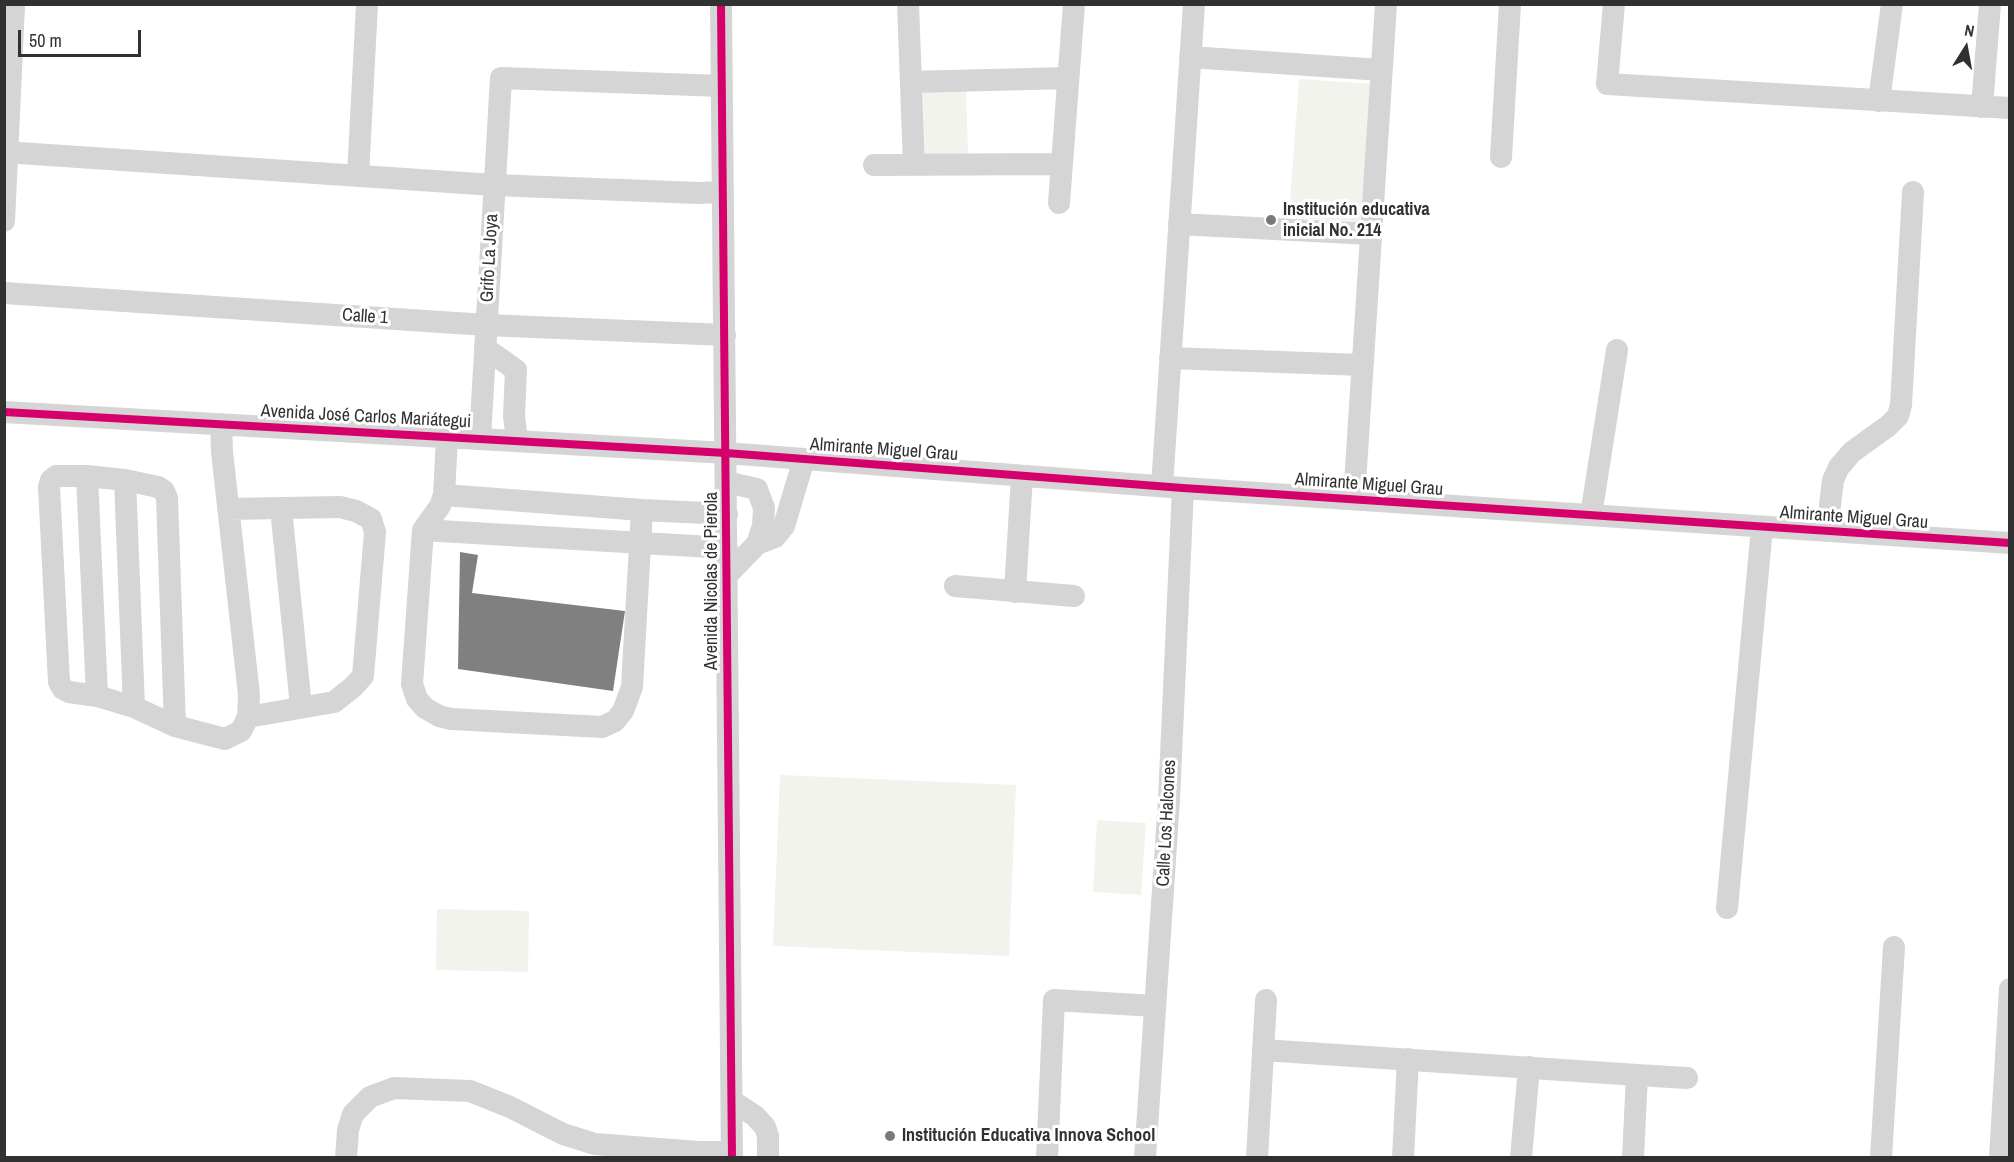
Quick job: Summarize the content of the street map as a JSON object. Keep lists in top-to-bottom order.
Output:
{
  "streets": {
    "street": [
      "Grifo La Joya",
      "Calle 1",
      "Avenida José Carlos Mariátegui",
      "Almirante Miguel Grau",
      "Avenida Nicolas de Pierola",
      "Calle Los Halcones"
    ]
  },
  "crossings": [
    ["Grifo La Joya", "Calle 1"],
    ["Grifo La Joya", "Avenida José Carlos Mariátegui"],
    ["Grifo La Joya", "Avenida Nicolas de Pierola"],
    ["Calle 1", "Avenida Nicolas de Pierola"],
    ["Avenida José Carlos Mariátegui", "Almirante Miguel Grau"],
    ["Avenida José Carlos Mariátegui", "Avenida Nicolas de Pierola"],
    ["Almirante Miguel Grau", "Avenida Nicolas de Pierola"],
    ["Almirante Miguel Grau", "Calle Los Halcones"]
  ],
  "places": ["Institución educativa inicial No. 214", "Institución Educativa Innova School"],
  "scale_bar": "50 m",
  "north": "top"
}
